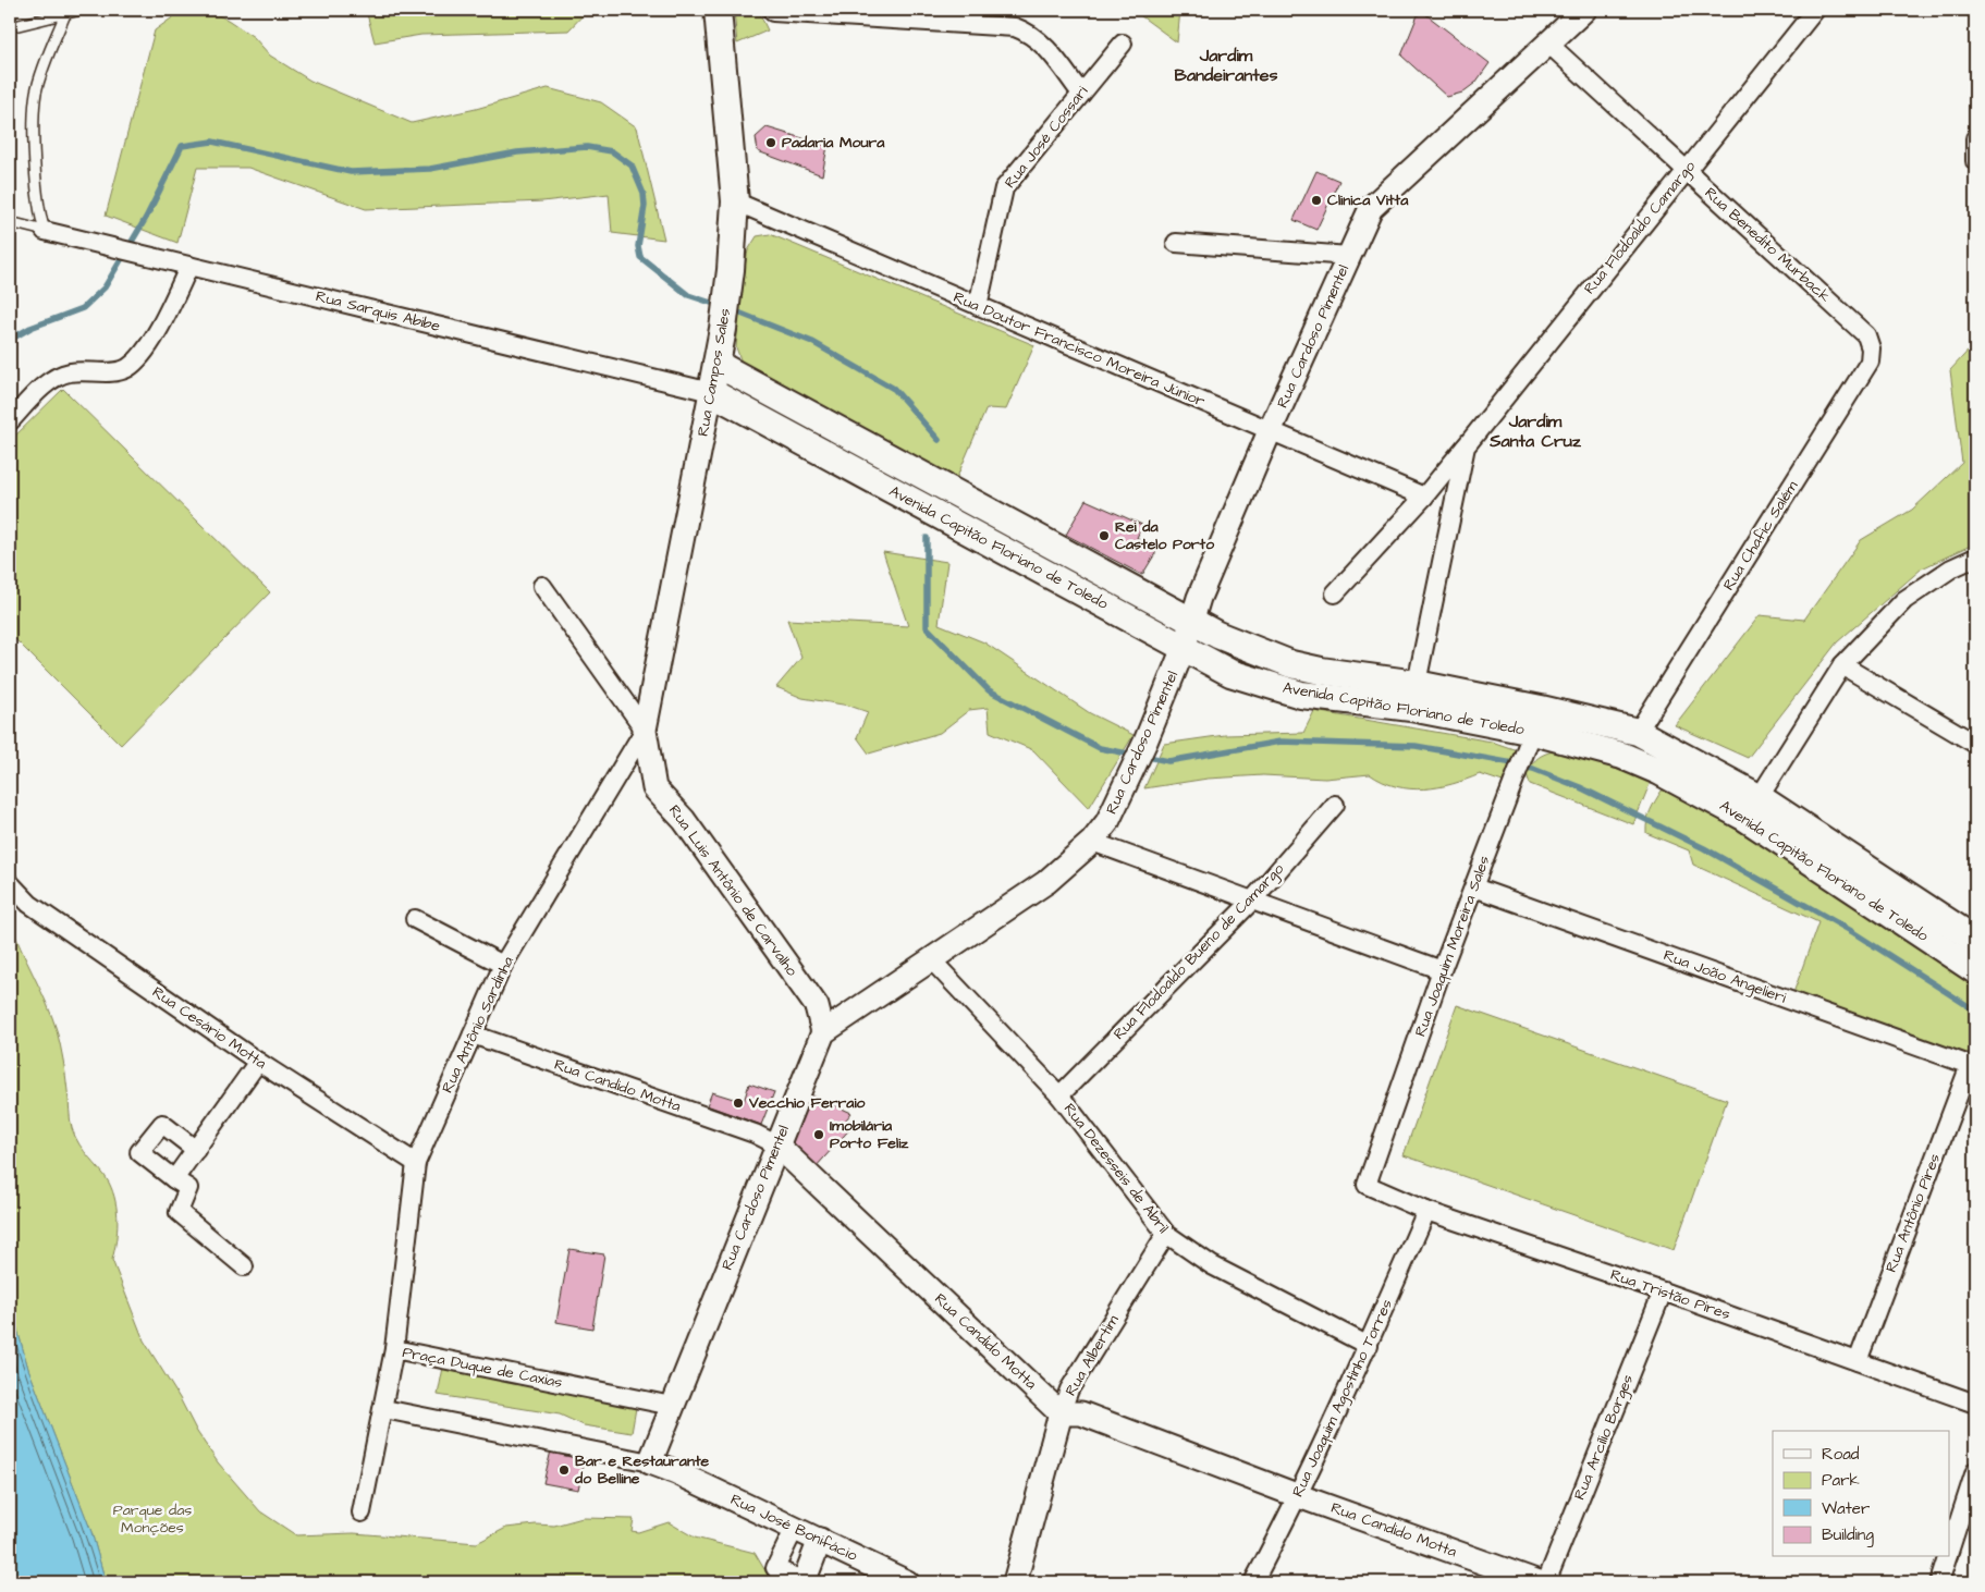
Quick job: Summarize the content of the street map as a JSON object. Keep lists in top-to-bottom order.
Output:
{
  "streets": {
    "main road": ["Rua Campos Sales", "Avenida Capitão Floriano de Toledo"],
    "street": [
      "Rua José Cossari",
      "Rua Flodoaldo Camargo",
      "Rua Benedito Murback",
      "Rua Sarquis Abibe",
      "Rua Cardoso Pimentel",
      "Rua Doutor Francisco Moreira Júnior",
      "Rua Chafic Salém",
      "Rua Luis Antônio de Carvalho",
      "Rua Joaquim Moreira Sales",
      "Rua Flodoaldo Bueno de Camargo",
      "Rua João Angelieri",
      "Rua Antônio Sardinha",
      "Rua Cesário Motta",
      "Rua Candido Motta",
      "Rua Dezesseis de Abril",
      "Rua Antônio Pires",
      "Rua Tristão Pires",
      "Rua Albertim",
      "Praça Duque de Caxias",
      "Rua Joaquim Agostinho Torres",
      "Rua Arcílio Borges",
      "Rua José Bonifácio"
    ]
  },
  "crossings": [
    ["Rua José Cossari", "Rua Doutor Francisco Moreira Júnior"],
    ["Rua Flodoaldo Camargo", "Rua Benedito Murback"],
    ["Rua Flodoaldo Camargo", "Rua Doutor Francisco Moreira Júnior"],
    ["Rua Flodoaldo Camargo", "Avenida Capitão Floriano de Toledo"],
    ["Rua Benedito Murback", "Rua Cardoso Pimentel"],
    ["Rua Benedito Murback", "Rua Chafic Salém"],
    ["Rua Sarquis Abibe", "Rua Campos Sales"],
    ["Rua Sarquis Abibe", "Avenida Capitão Floriano de Toledo"],
    ["Rua Cardoso Pimentel", "Rua Doutor Francisco Moreira Júnior"],
    ["Rua Cardoso Pimentel", "Avenida Capitão Floriano de Toledo"],
    ["Rua Cardoso Pimentel", "Rua Luis Antônio de Carvalho"],
    ["Rua Cardoso Pimentel", "Rua Candido Motta"],
    ["Rua Cardoso Pimentel", "Rua Dezesseis de Abril"],
    ["Rua Cardoso Pimentel", "Praça Duque de Caxias"],
    ["Rua Cardoso Pimentel", "Rua José Bonifácio"],
    ["Rua Doutor Francisco Moreira Júnior", "Rua Campos Sales"],
    ["Rua Campos Sales", "Avenida Capitão Floriano de Toledo"],
    ["Rua Campos Sales", "Rua Luis Antônio de Carvalho"],
    ["Rua Campos Sales", "Rua Antônio Sardinha"],
    ["Rua Chafic Salém", "Avenida Capitão Floriano de Toledo"],
    ["Avenida Capitão Floriano de Toledo", "Rua Joaquim Moreira Sales"],
    ["Rua Luis Antônio de Carvalho", "Rua Antônio Sardinha"],
    ["Rua Joaquim Moreira Sales", "Rua João Angelieri"],
    ["Rua Joaquim Moreira Sales", "Rua Tristão Pires"],
    ["Rua Flodoaldo Bueno de Camargo", "Rua Dezesseis de Abril"],
    ["Rua João Angelieri", "Rua Antônio Pires"],
    ["Rua Antônio Sardinha", "Rua Cesário Motta"],
    ["Rua Antônio Sardinha", "Rua Candido Motta"],
    ["Rua Antônio Sardinha", "Praça Duque de Caxias"],
    ["Rua Candido Motta", "Rua Albertim"],
    ["Rua Candido Motta", "Rua Joaquim Agostinho Torres"],
    ["Rua Dezesseis de Abril", "Rua Albertim"],
    ["Rua Dezesseis de Abril", "Rua Joaquim Agostinho Torres"],
    ["Rua Antônio Pires", "Rua Tristão Pires"],
    ["Rua Tristão Pires", "Rua Joaquim Agostinho Torres"],
    ["Rua Tristão Pires", "Rua Arcílio Borges"]
  ],
  "districts": ["Jardim Bandeirantes", "Jardim Santa Cruz"],
  "parks": ["Parque das Monções"],
  "places": [
    "Padaria Moura",
    "Clinica Vitta",
    "Rei da Castelo Porto",
    "Vecchio Ferraio",
    "Imobilária Porto Feliz",
    "Bar e Restaurante do Belline"
  ],
  "legend": [
    "Road",
    "Park",
    "Water",
    "Building"
  ]
}
